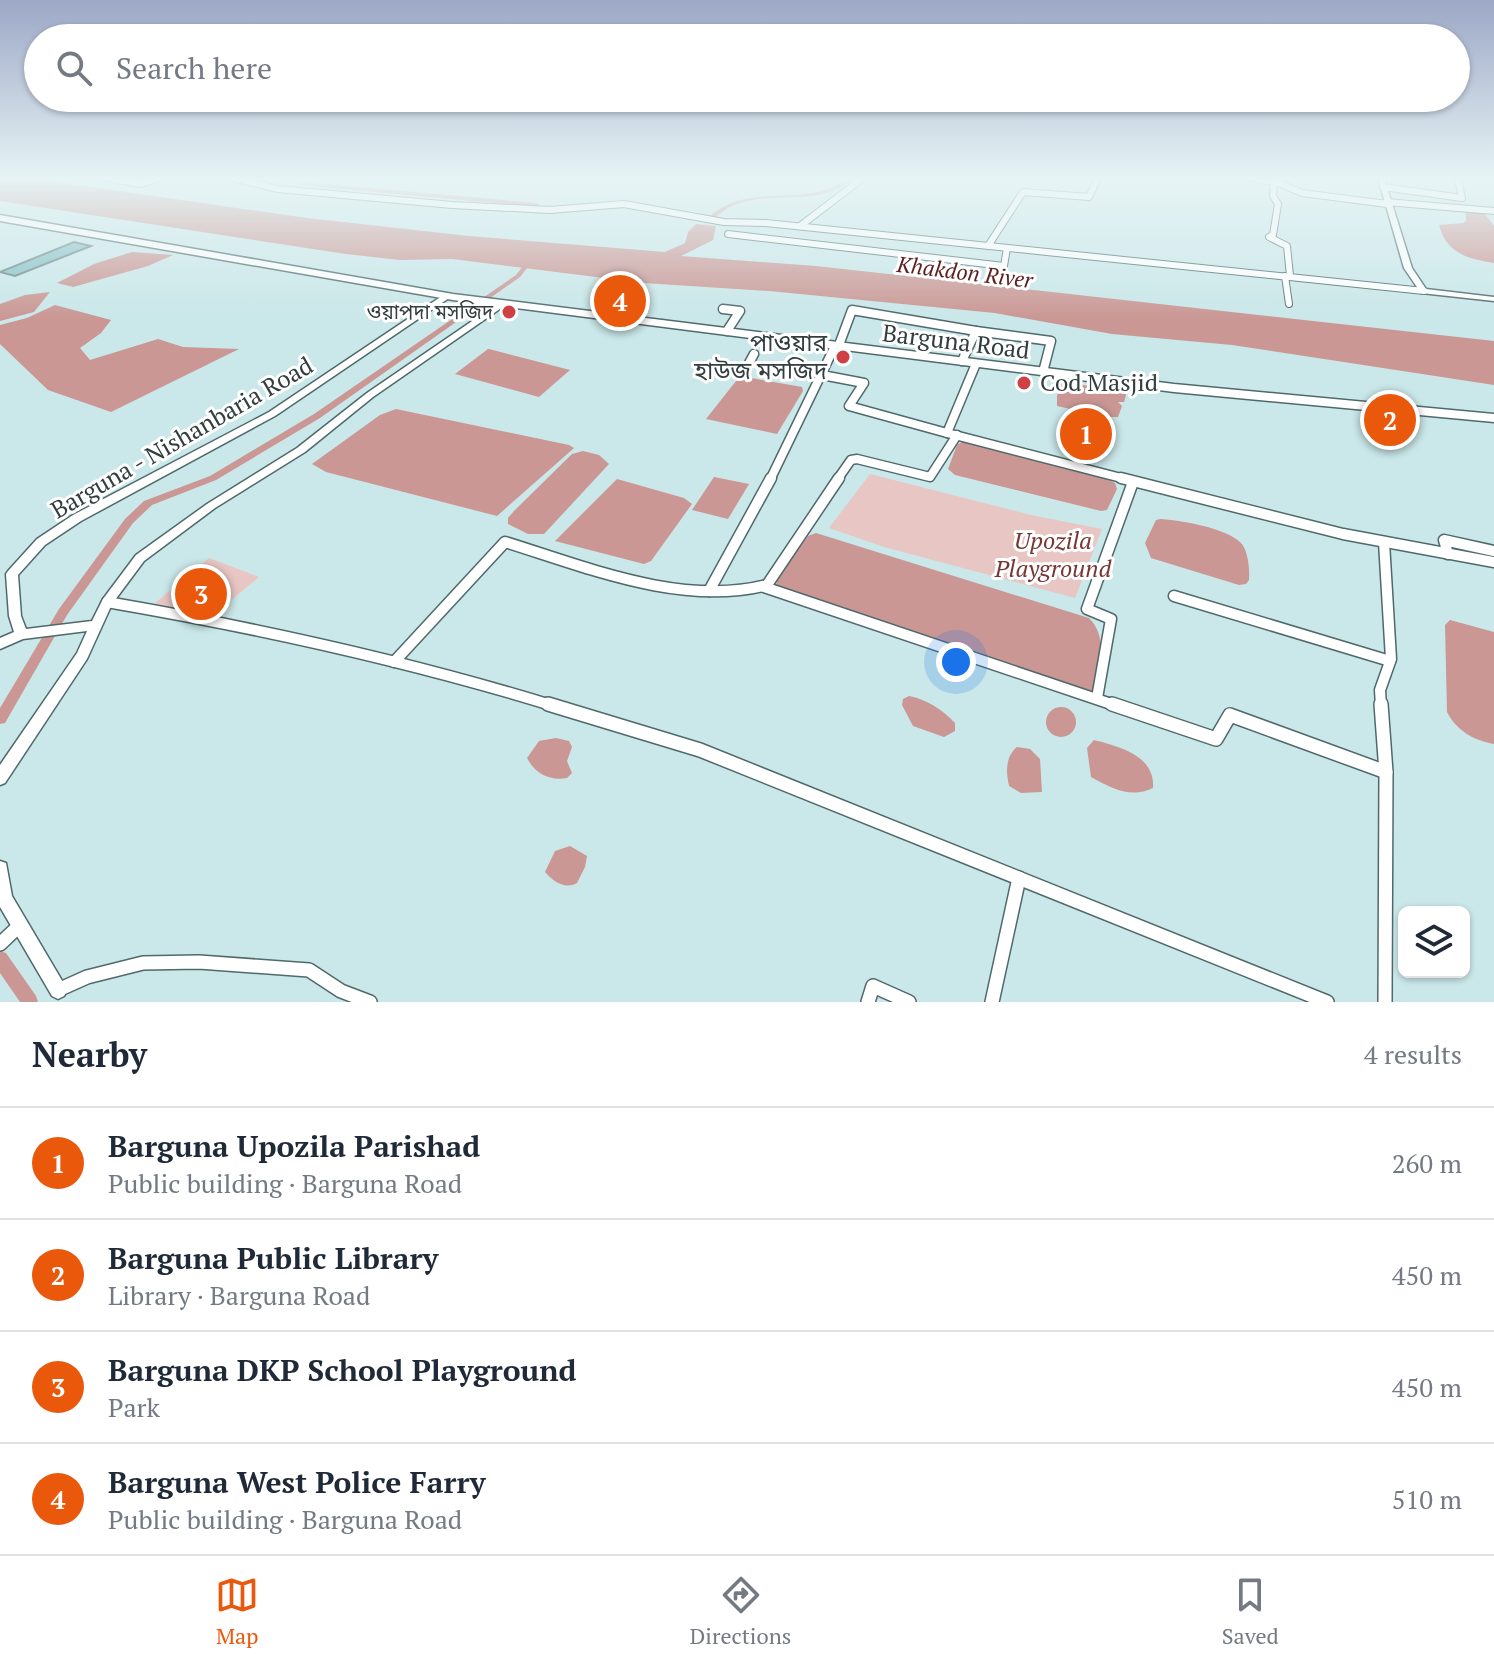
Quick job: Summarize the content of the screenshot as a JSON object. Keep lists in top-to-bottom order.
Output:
{
  "streets": {
    "main road": ["Barguna Road"],
    "street": ["Barguna - Nishanbaria Road"]
  },
  "crossings": [
    ["Barguna Road", "Barguna - Nishanbaria Road"]
  ],
  "water": ["Khakdon River"],
  "parks": ["Upozila Playground"],
  "places": ["ওয়াপদা মসজিদ", "পাওয়ার হাউজ মসজিদ", "Cod Masjid"],
  "page": {
    "search": "Search here",
    "pins": [
      "4",
      "2",
      "1",
      "3"
    ],
    "heading": ["Nearby", "4 results"],
    "list": [
      {
        "mark": "1",
        "name": "Barguna Upozila Parishad",
        "note": "Public building · Barguna Road",
        "value": "260 m"
      },
      {
        "mark": "2",
        "name": "Barguna Public Library",
        "note": "Library · Barguna Road",
        "value": "450 m"
      },
      {
        "mark": "3",
        "name": "Barguna DKP School Playground",
        "note": "Park",
        "value": "450 m"
      },
      {
        "mark": "4",
        "name": "Barguna West Police Farry",
        "note": "Public building · Barguna Road",
        "value": "510 m"
      }
    ],
    "nav": ["Map", "Directions", "Saved"]
  }
}
